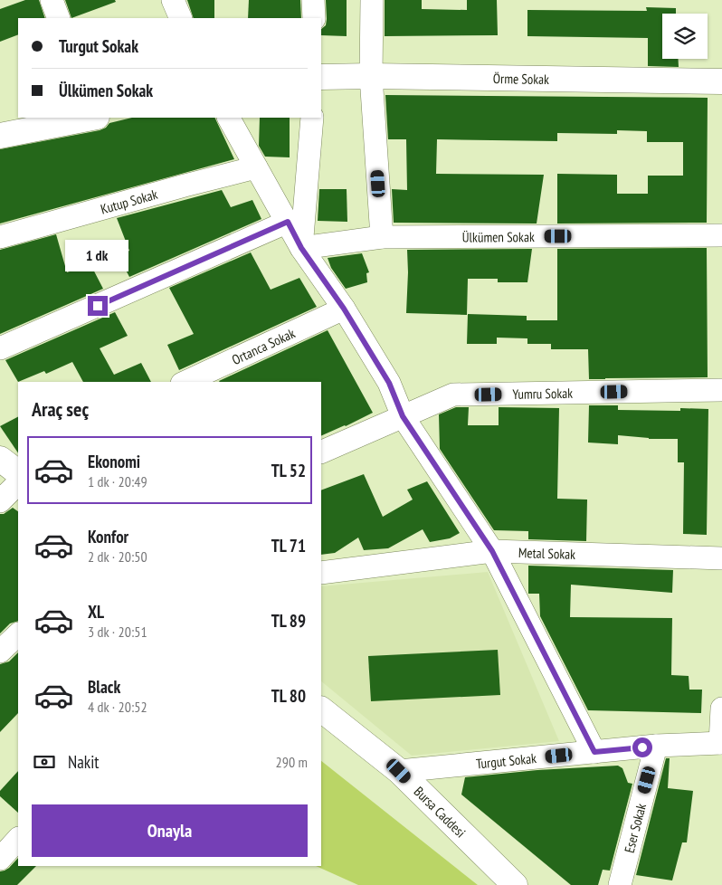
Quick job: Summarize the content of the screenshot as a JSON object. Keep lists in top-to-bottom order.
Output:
{
  "streets": {
    "main road": ["Örme Sokak", "Bursa Caddesi"],
    "street": [
      "Kutup Sokak",
      "Ülkümen Sokak",
      "Ortanca Sokak",
      "Yumru Sokak",
      "Metal Sokak",
      "Turgut Sokak",
      "Eser Sokak"
    ]
  },
  "crossings": [
    ["Turgut Sokak", "Bursa Caddesi"],
    ["Turgut Sokak", "Eser Sokak"]
  ],
  "page": {
    "banner": ["Turgut Sokak", "Ülkümen Sokak"],
    "bubble": "1 dk",
    "heading": "Araç seç",
    "list": [
      {
        "name": "Ekonomi",
        "note": "1 dk · 20:49",
        "value": "TL 52"
      },
      {
        "name": "Konfor",
        "note": "2 dk · 20:50",
        "value": "TL 71"
      },
      {
        "name": "XL",
        "note": "3 dk · 20:51",
        "value": "TL 89"
      },
      {
        "name": "Black",
        "note": "4 dk · 20:52",
        "value": "TL 80"
      }
    ],
    "pay": ["Nakit", "290 m"],
    "buttons": "Onayla"
  }
}
